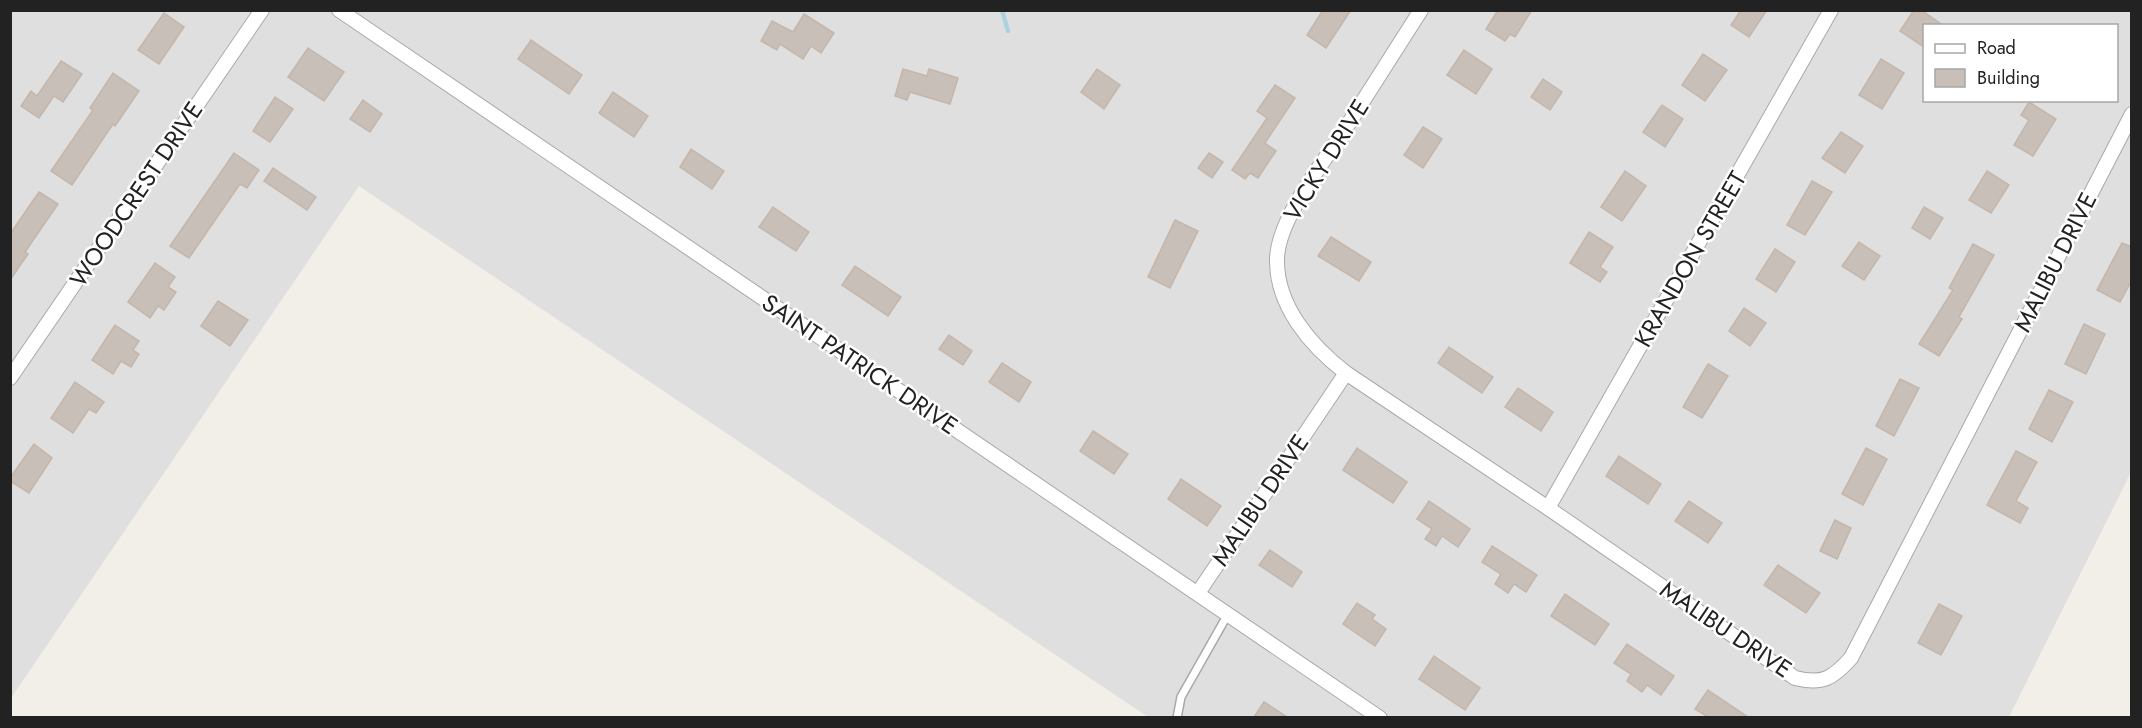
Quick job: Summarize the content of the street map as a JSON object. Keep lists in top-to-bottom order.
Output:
{
  "streets": {
    "street": [
      "VICKY DRIVE",
      "WOODCREST DRIVE",
      "KRANDON STREET",
      "MALIBU DRIVE",
      "SAINT PATRICK DRIVE"
    ]
  },
  "crossings": [
    ["VICKY DRIVE", "MALIBU DRIVE"],
    ["KRANDON STREET", "MALIBU DRIVE"],
    ["MALIBU DRIVE", "SAINT PATRICK DRIVE"]
  ],
  "legend": ["Road", "Building"]
}
